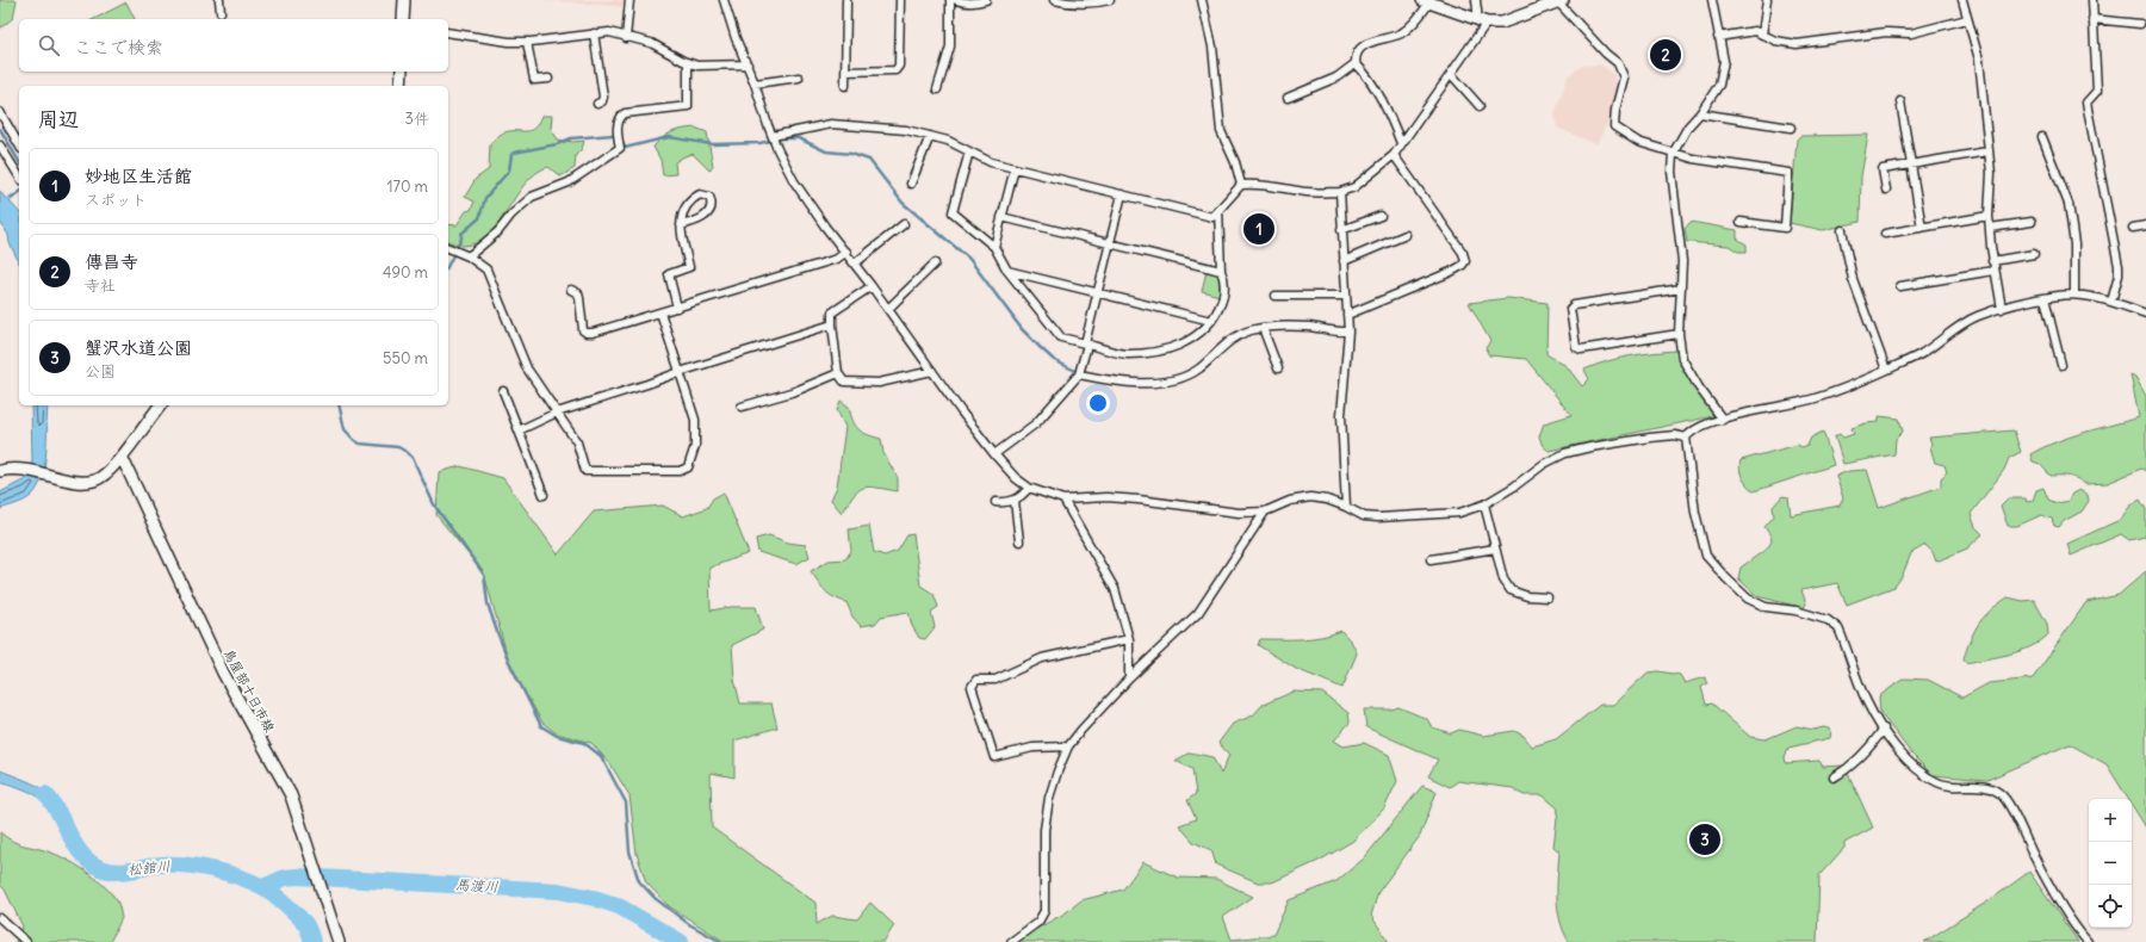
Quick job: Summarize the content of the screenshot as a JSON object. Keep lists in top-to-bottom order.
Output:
{
  "streets": {
    "main road": ["鳥屋部十日市線"]
  },
  "water": ["松舘川", "馬渡川"],
  "page": {
    "search": "ここで検索",
    "pins": ["2", "1", "3"],
    "heading": ["周辺", "3件"],
    "list": [
      {
        "mark": "1",
        "name": "妙地区生活館",
        "note": "スポット",
        "value": "170 m"
      },
      {
        "mark": "2",
        "name": "傳昌寺",
        "note": "寺社",
        "value": "490 m"
      },
      {
        "mark": "3",
        "name": "蟹沢水道公園",
        "note": "公園",
        "value": "550 m"
      }
    ],
    "map_buttons": ["+", "−"]
  }
}
